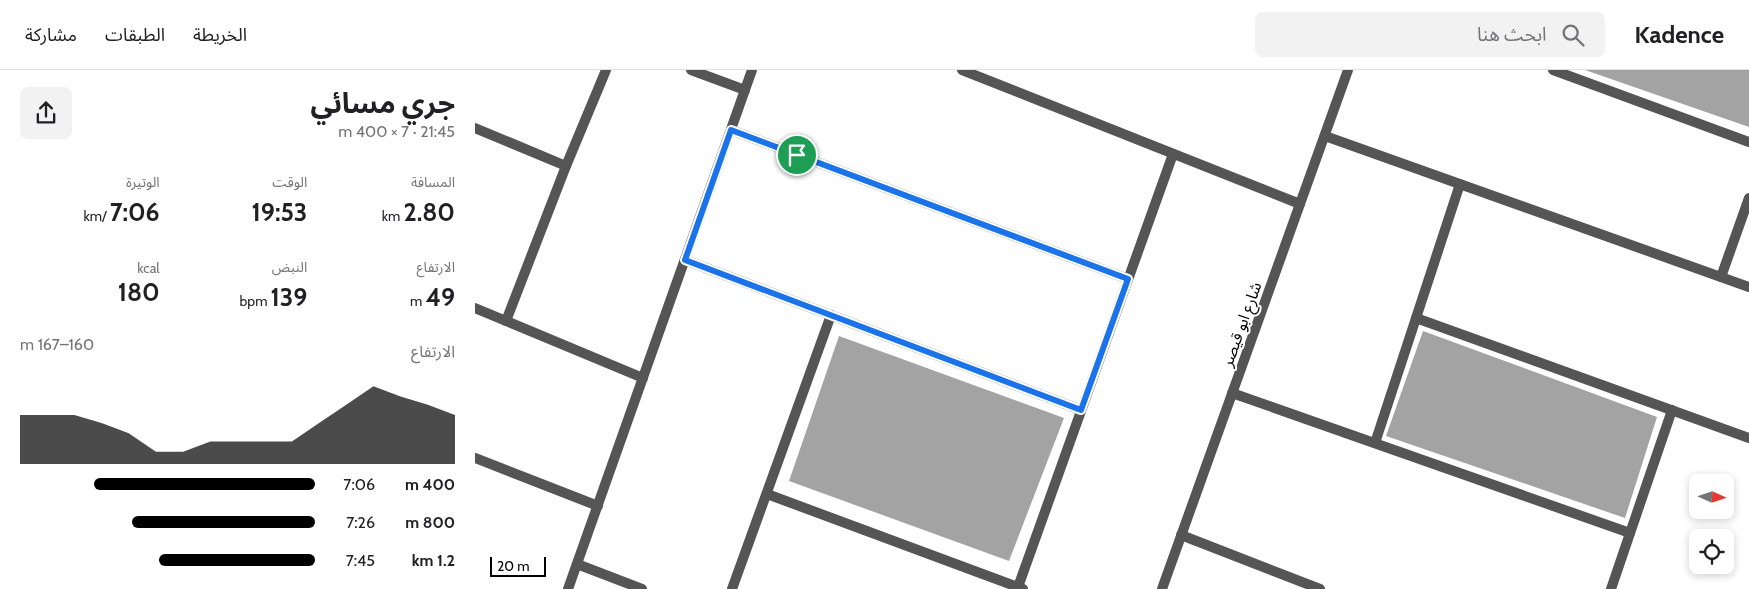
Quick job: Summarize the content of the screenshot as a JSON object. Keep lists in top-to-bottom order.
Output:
{
  "streets": {
    "street": ["شارع ابو قيصر"]
  },
  "scale_bar": "20 m",
  "north": "right",
  "page": {
    "header": "Kadence",
    "search": "ابحث هنا",
    "nav": ["الخريطة", "الطبقات", "مشاركة"],
    "heading": ["جري مسائي", "21:45 · 7 × 400 m"],
    "stats": [
      ["المسافة", "2.80 km"],
      ["الوقت", "19:53"],
      ["الوتيرة", "7:06 /km"],
      ["الارتفاع", "49 m"],
      ["النبض", "139 bpm"],
      ["kcal", "180"]
    ],
    "chart": ["الارتفاع", "160–167 m"],
    "list": [
      {
        "name": "400 m",
        "note": "7:06"
      },
      {
        "name": "800 m",
        "note": "7:26"
      },
      {
        "name": "1.2 km",
        "note": "7:45"
      }
    ],
    "scale": "20 m"
  }
}
